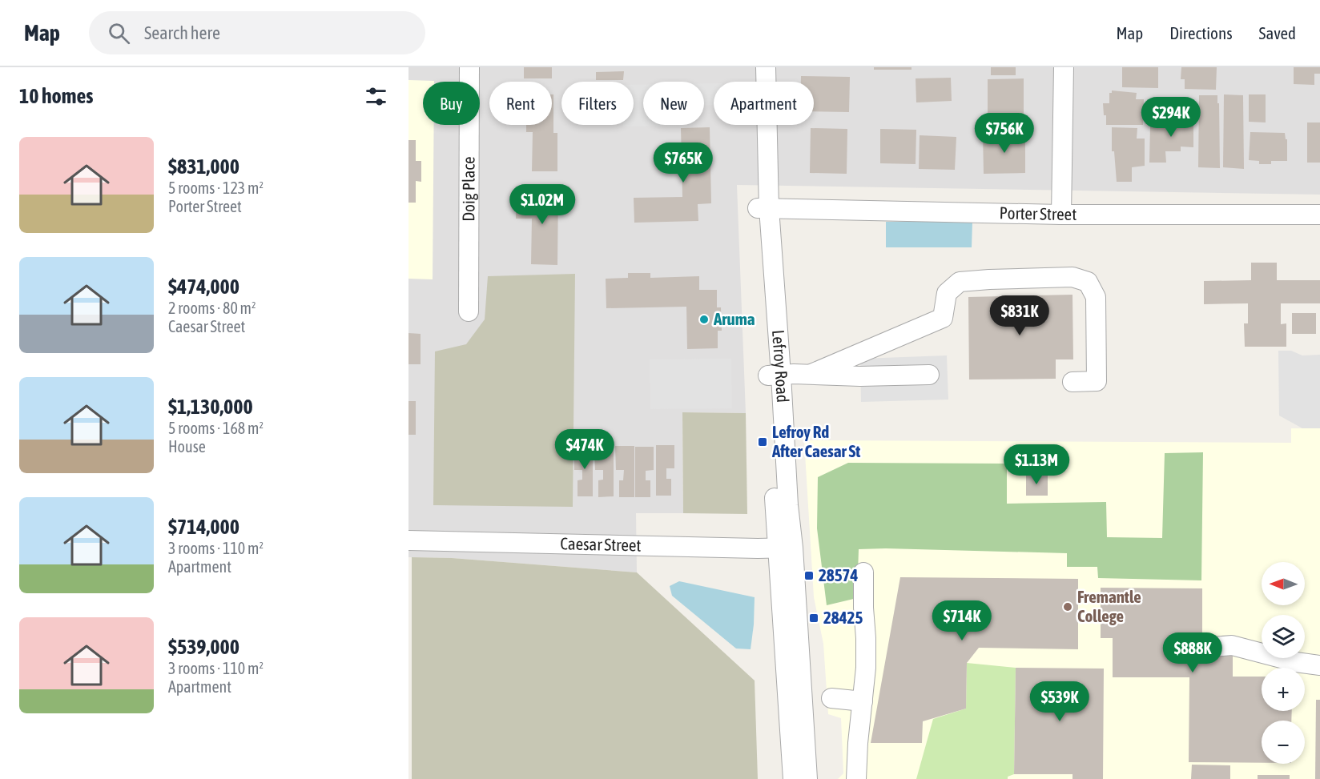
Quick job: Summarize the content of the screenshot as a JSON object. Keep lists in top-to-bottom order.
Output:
{
  "streets": {
    "street": [
      "Doig Place",
      "Porter Street",
      "Lefroy Road",
      "Caesar Street"
    ]
  },
  "crossings": [
    ["Porter Street", "Lefroy Road"],
    ["Lefroy Road", "Caesar Street"]
  ],
  "places": {
    "other": ["Aruma", "Fremantle College"],
    "transit": ["Lefroy Rd After Caesar St", "28574", "28425"]
  },
  "north": "left",
  "page": {
    "header": "Map",
    "search": "Search here",
    "nav": ["Map", "Directions", "Saved"],
    "heading": "10 homes",
    "chip": [
      "Buy",
      "Rent",
      "Filters",
      "New",
      "Apartment"
    ],
    "price": [
      "$294K",
      "$756K",
      "$765K",
      "$1.02M",
      "$831K",
      "$474K",
      "$1.13M",
      "$714K",
      "$888K",
      "$539K"
    ],
    "list": [
      {
        "name": "$831,000",
        "note": "5 rooms · 123 m² · Porter Street"
      },
      {
        "name": "$474,000",
        "note": "2 rooms · 80 m² · Caesar Street"
      },
      {
        "name": "$1,130,000",
        "note": "5 rooms · 168 m² · House"
      },
      {
        "name": "$714,000",
        "note": "3 rooms · 110 m² · Apartment"
      },
      {
        "name": "$539,000",
        "note": "3 rooms · 110 m² · Apartment"
      }
    ],
    "map_buttons": ["+", "−"]
  }
}
